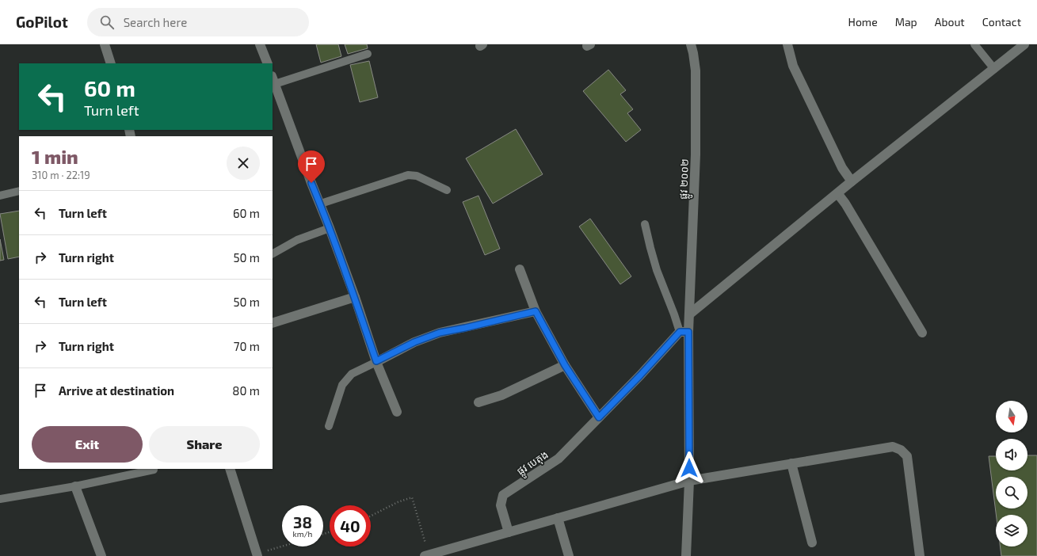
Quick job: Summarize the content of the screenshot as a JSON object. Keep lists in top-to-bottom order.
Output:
{
  "streets": {
    "street": ["ផ្លូវ ២០០២", "ផ្លូវ បេតុង"]
  },
  "crossings": [
    ["ផ្លូវ ២០០២", "ផ្លូវ បេតុង"]
  ],
  "north": "bottom",
  "page": {
    "header": "GoPilot",
    "search": "Search here",
    "nav": [
      "Home",
      "Map",
      "About",
      "Contact"
    ],
    "turn": ["60 m", "Turn left"],
    "heading": ["1 min", "310 m · 22:19"],
    "list": [
      {
        "name": "Turn left",
        "value": "60 m"
      },
      {
        "name": "Turn right",
        "value": "50 m"
      },
      {
        "name": "Turn left",
        "value": "50 m"
      },
      {
        "name": "Turn right",
        "value": "70 m"
      },
      {
        "name": "Arrive at destination",
        "value": "80 m"
      }
    ],
    "buttons": ["Exit", "Share"],
    "speed": "38 km/h",
    "limit": "40"
  }
}
